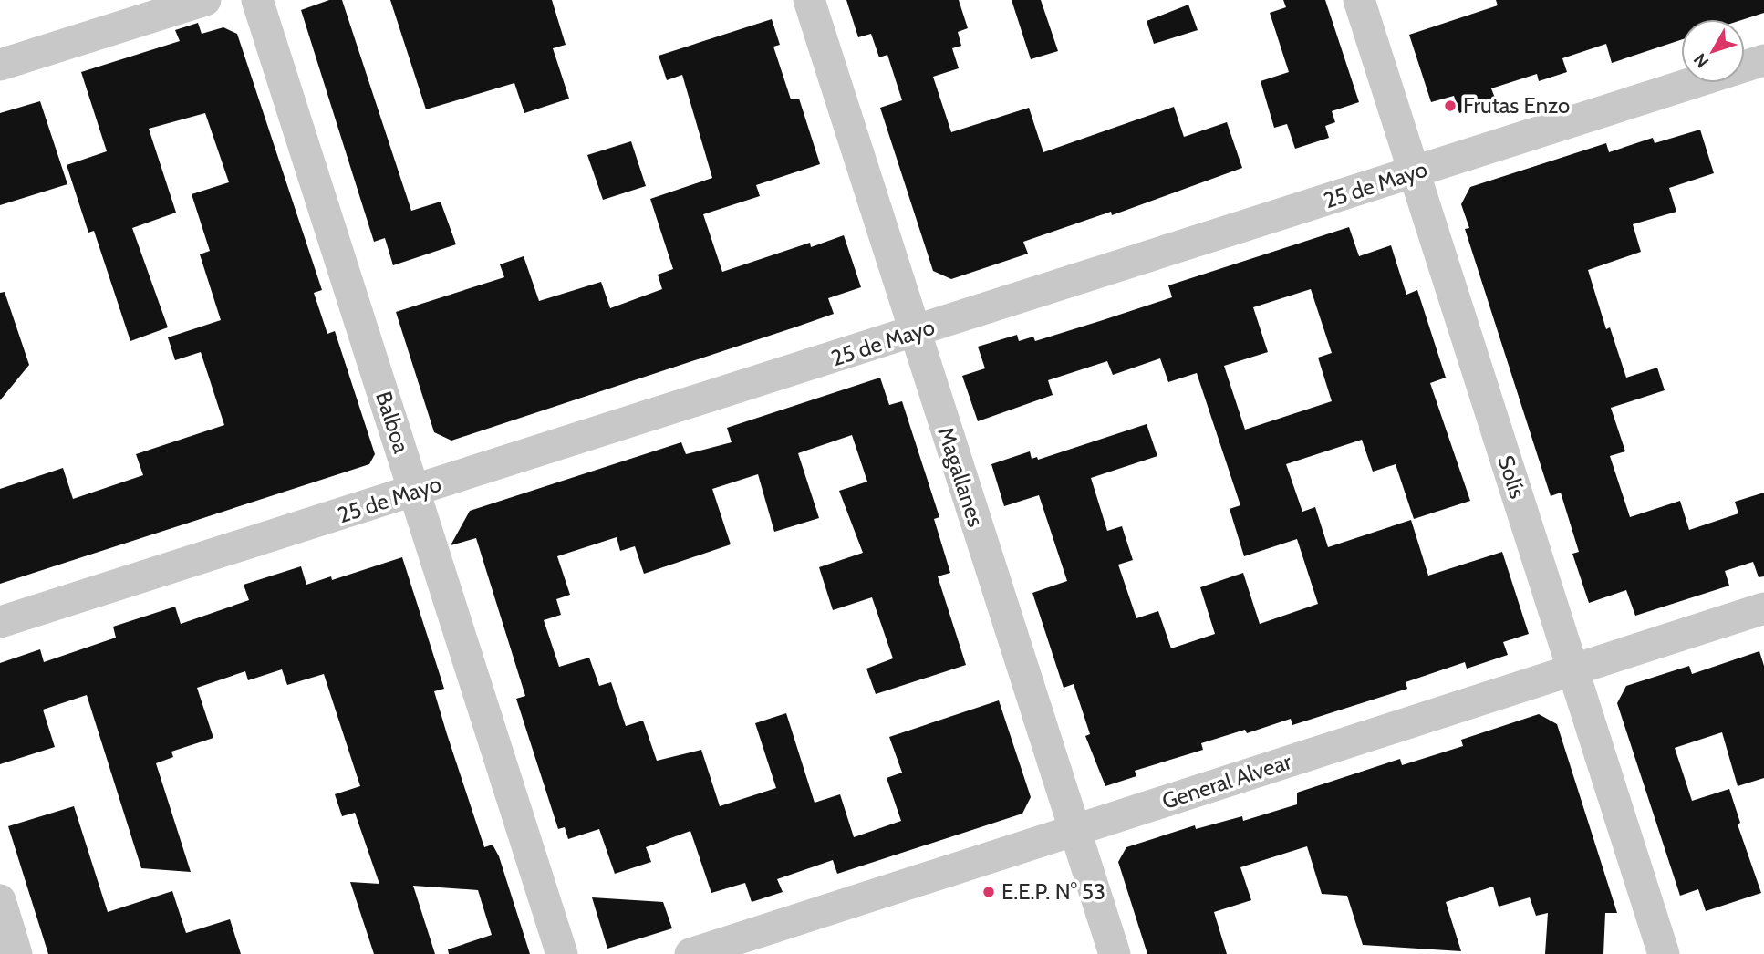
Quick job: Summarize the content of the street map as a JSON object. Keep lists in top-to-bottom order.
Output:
{
  "streets": {
    "street": [
      "25 de Mayo",
      "Balboa",
      "Magallanes",
      "Solís",
      "General Alvear"
    ]
  },
  "crossings": [
    ["25 de Mayo", "Balboa"],
    ["25 de Mayo", "Magallanes"],
    ["25 de Mayo", "Solís"],
    ["Magallanes", "General Alvear"],
    ["Solís", "General Alvear"]
  ],
  "places": ["Frutas Enzo", "E.E.P. N° 53"],
  "north": "bottom left"
}
